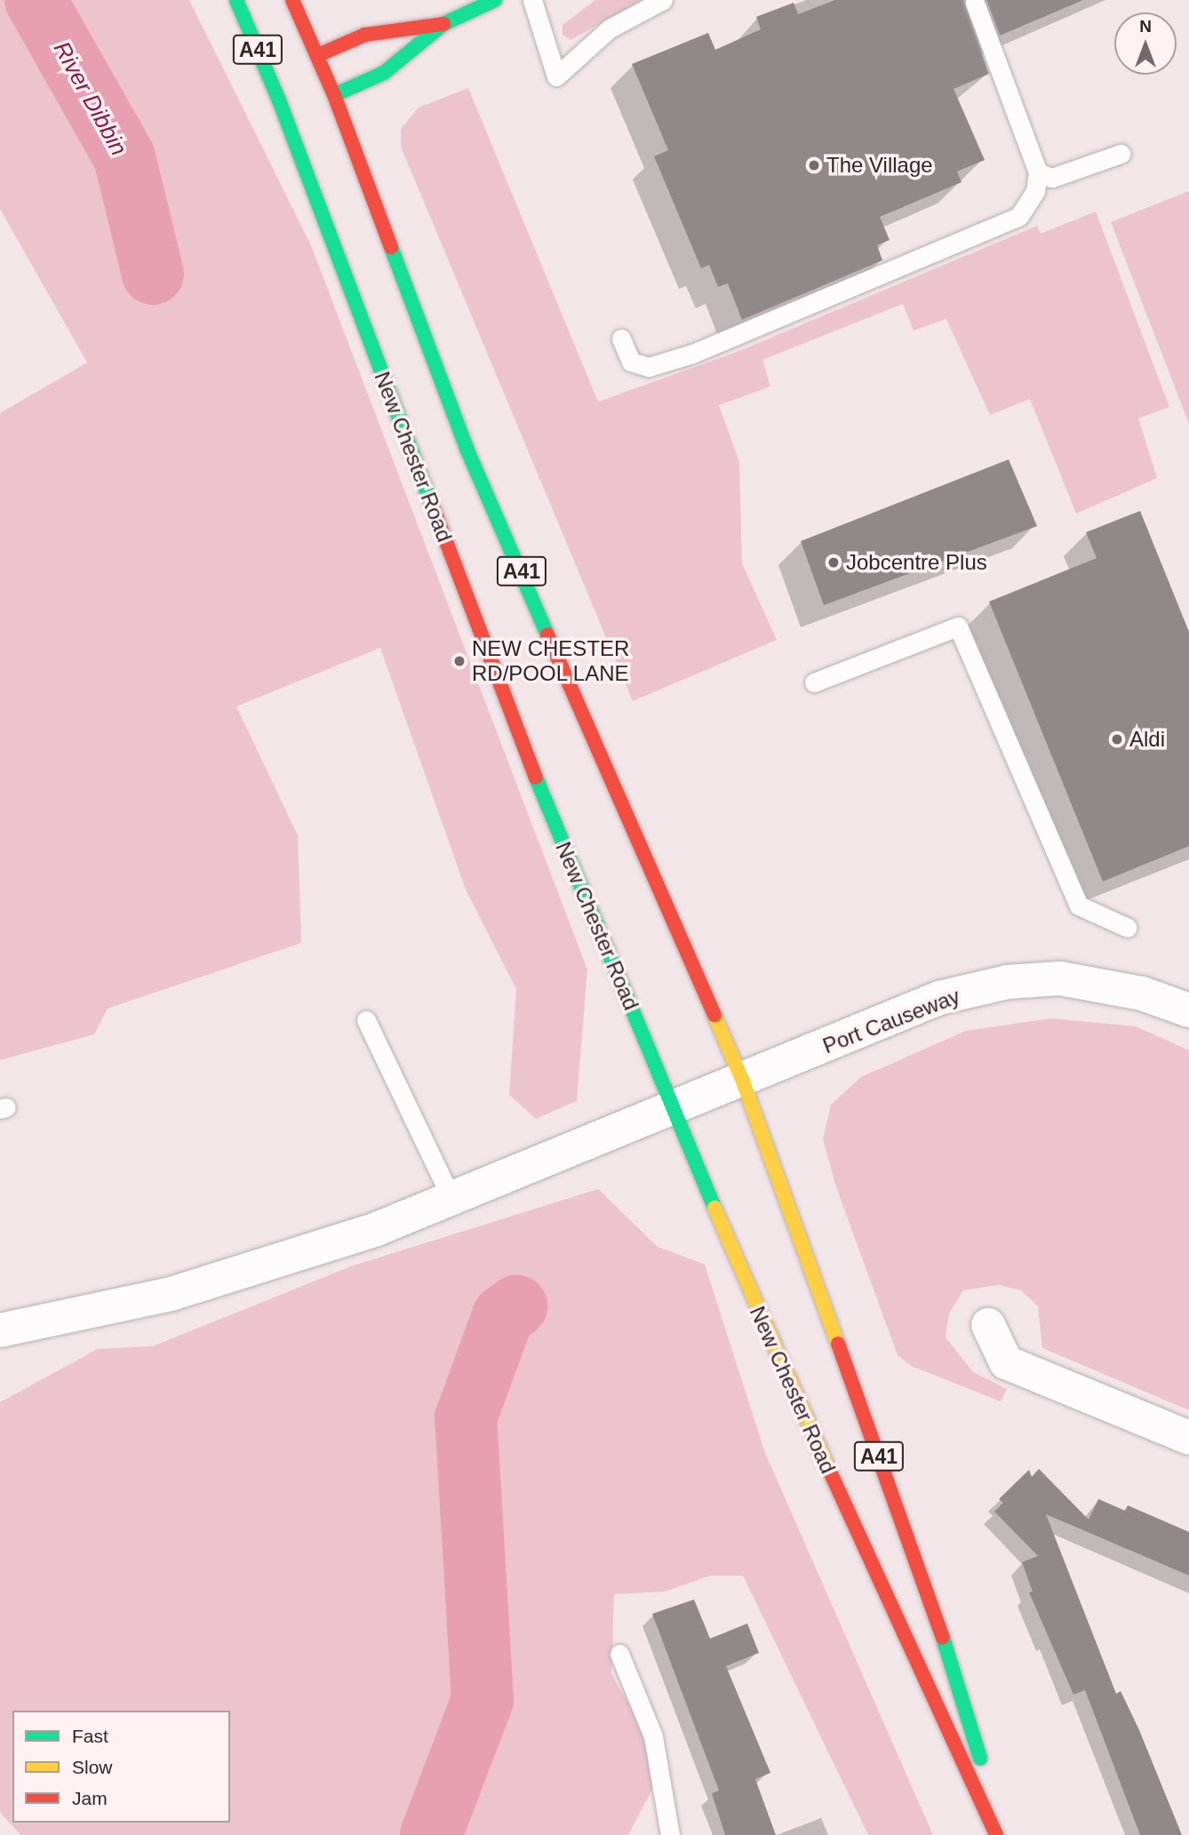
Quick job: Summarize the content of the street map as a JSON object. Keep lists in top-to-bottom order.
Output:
{
  "streets": {
    "main road": ["A41", "New Chester Road"],
    "street": ["Port Causeway"]
  },
  "crossings": [
    ["A41", "Port Causeway"],
    ["New Chester Road", "Port Causeway"]
  ],
  "water": ["River Dibbin"],
  "places": [
    "The Village",
    "Jobcentre Plus",
    "NEW CHESTER RD/POOL LANE",
    "Aldi"
  ],
  "legend": ["Fast", "Slow", "Jam"],
  "north": "top"
}
